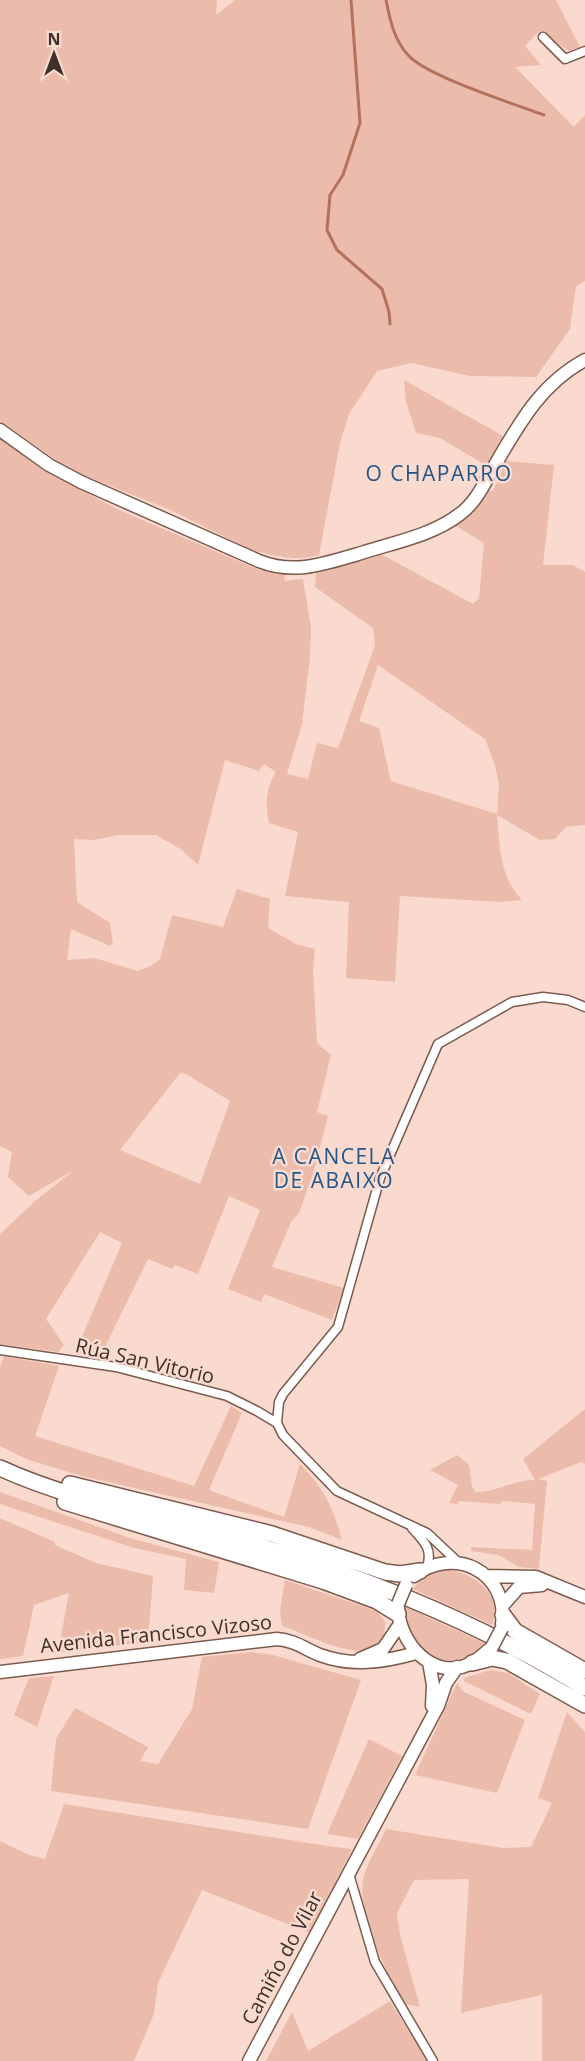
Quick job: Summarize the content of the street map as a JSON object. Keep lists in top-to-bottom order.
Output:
{
  "streets": {
    "street": ["Rúa San Vitorio", "Avenida Francisco Vizoso", "Camiño do Vilar"]
  },
  "crossings": [
    ["Rúa San Vitorio", "Avenida Francisco Vizoso"]
  ],
  "districts": ["O CHAPARRO", "A CANCELA DE ABAIXO"],
  "north": "top"
}
